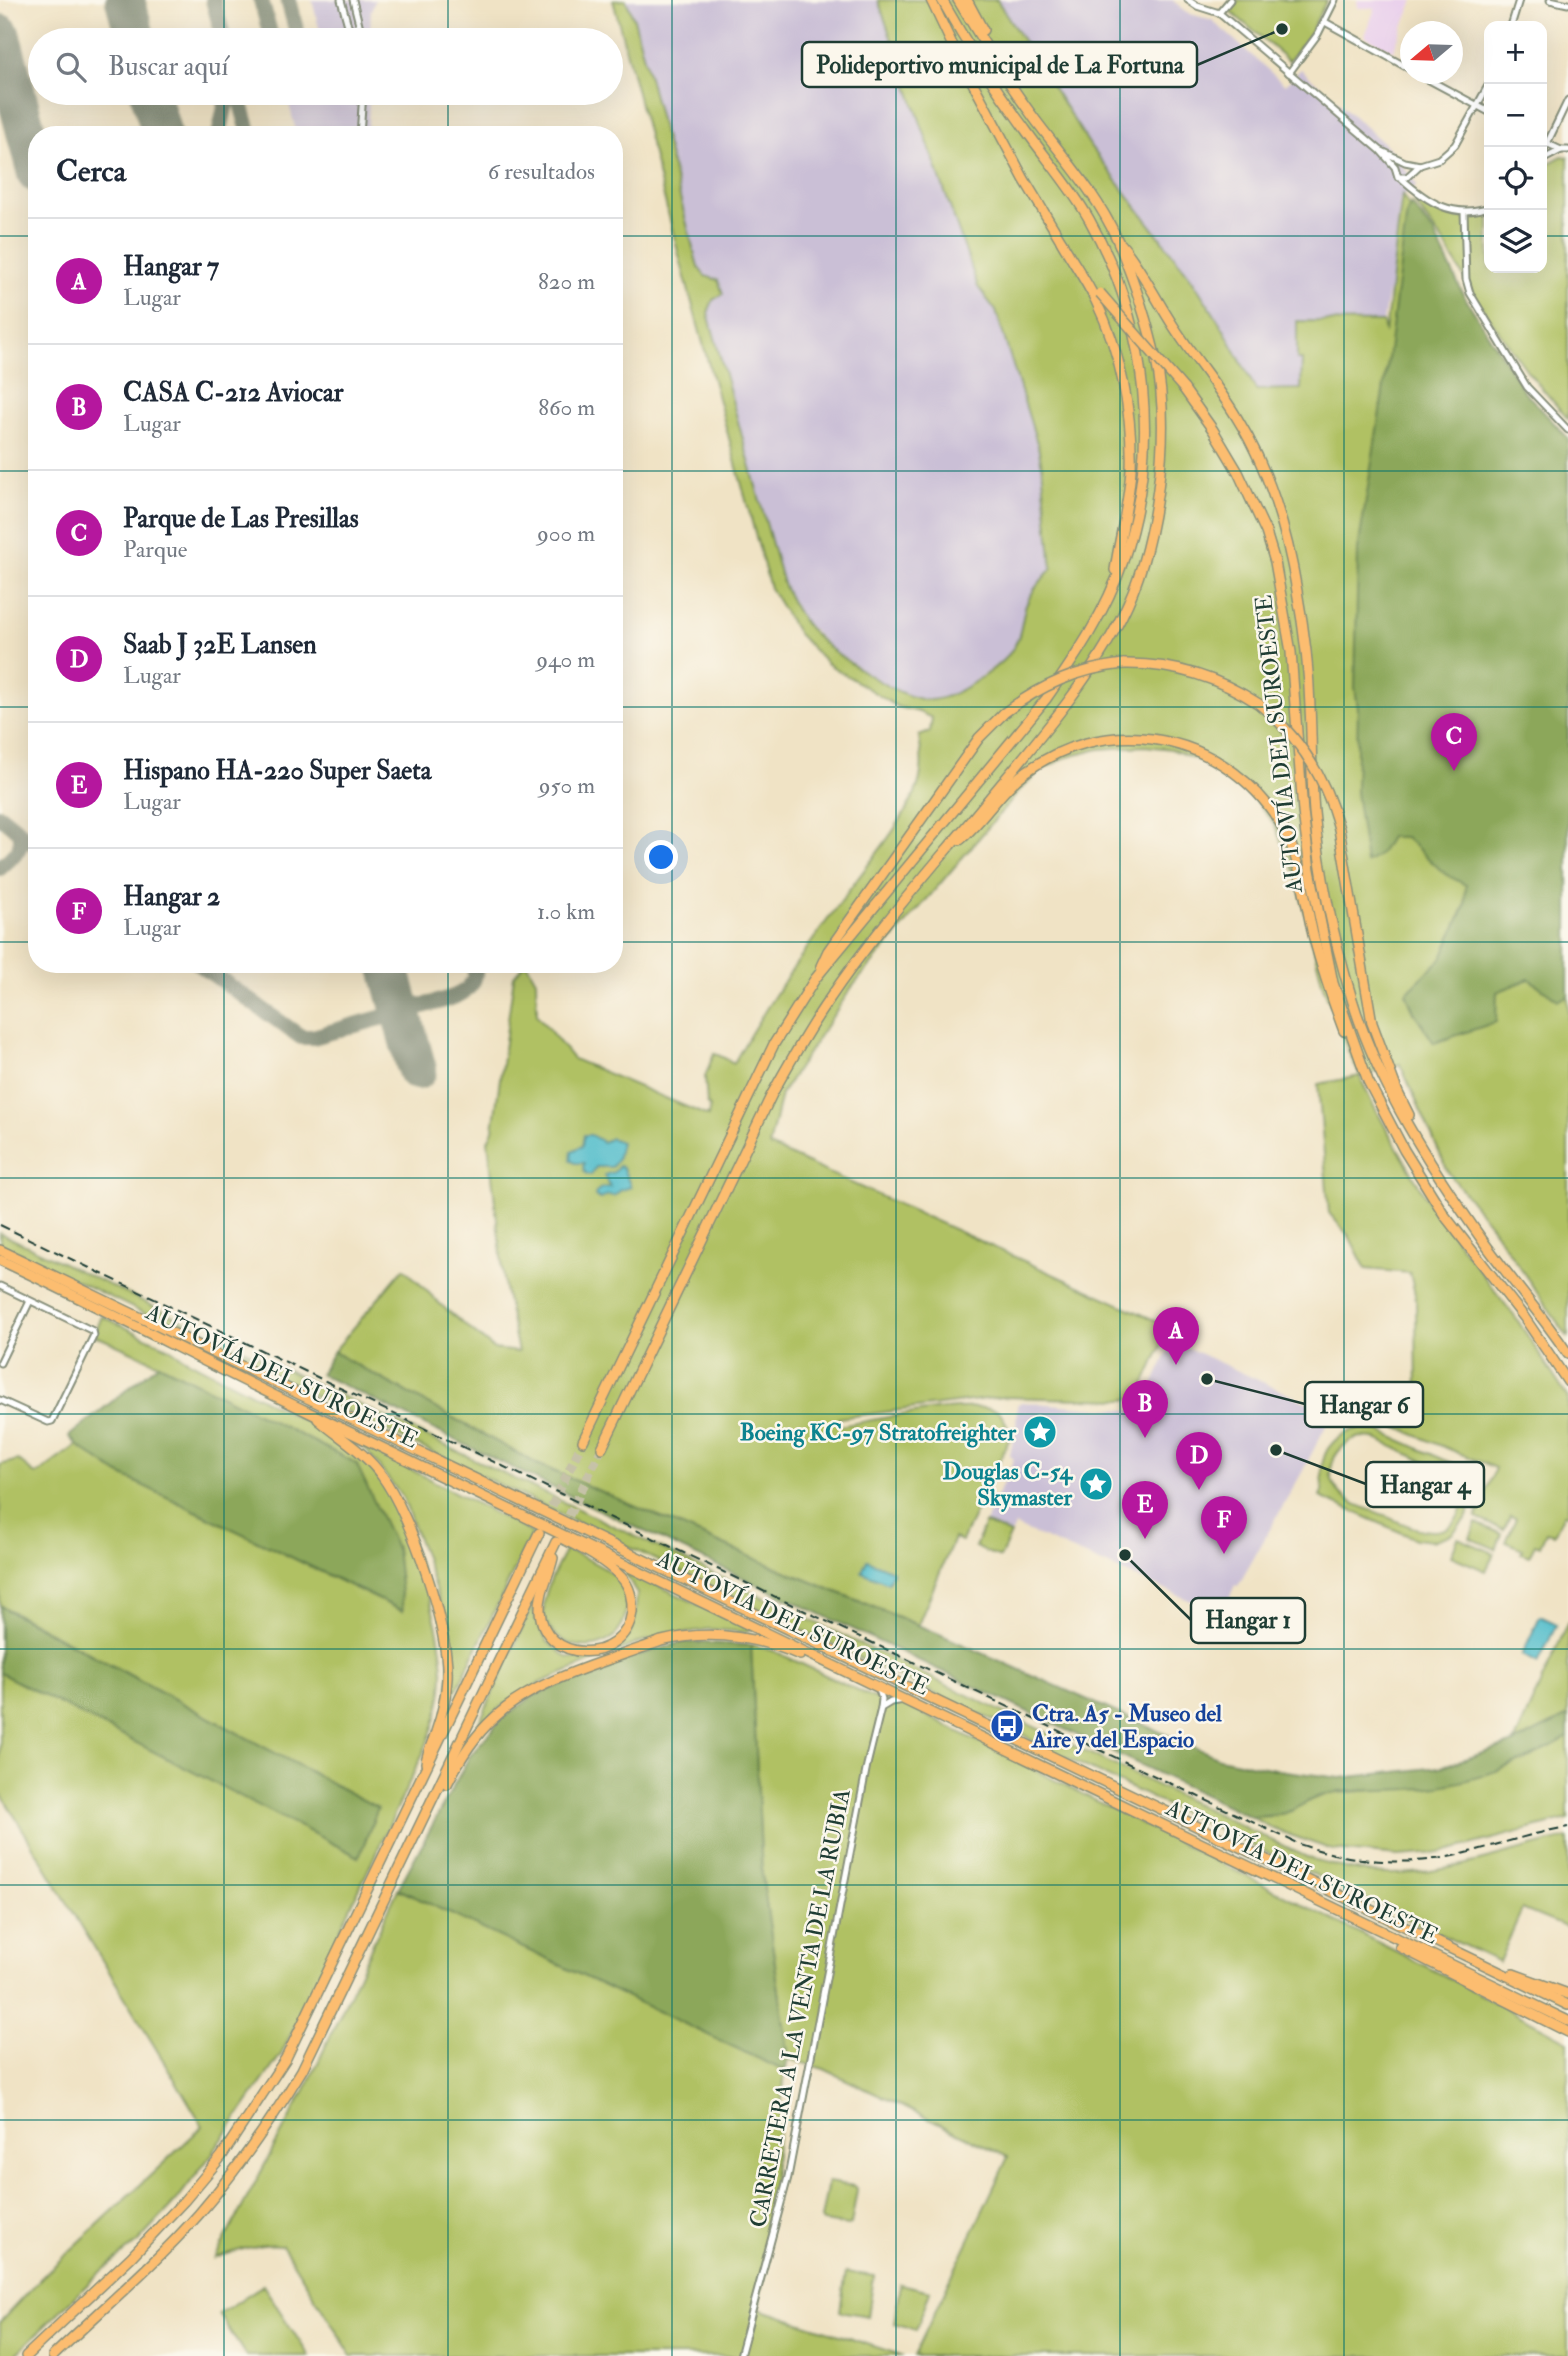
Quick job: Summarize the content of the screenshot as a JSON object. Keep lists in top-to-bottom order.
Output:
{
  "streets": {
    "highway": ["AUTOVÍA DEL SUROESTE"],
    "street": ["CARRETERA A LA VENTA DE LA RUBIA"]
  },
  "crossings": [
    ["AUTOVÍA DEL SUROESTE", "CARRETERA A LA VENTA DE LA RUBIA"]
  ],
  "places": {
    "other": [
      "Polideportivo municipal de La Fortuna",
      "Hangar 6",
      "Hangar 4",
      "Hangar 1"
    ],
    "place": ["Boeing KC-97 Stratofreighter", "Douglas C-54 Skymaster"],
    "bus stop": ["Ctra. A5 - Museo del Aire y del Espacio"]
  },
  "north": "left",
  "page": {
    "map_buttons": ["+", "−"],
    "search": "Buscar aquí",
    "heading": ["Cerca", "6 resultados"],
    "list": [
      {
        "mark": "A",
        "name": "Hangar 7",
        "note": "Lugar",
        "value": "820 m"
      },
      {
        "mark": "B",
        "name": "CASA C-212 Aviocar",
        "note": "Lugar",
        "value": "860 m"
      },
      {
        "mark": "C",
        "name": "Parque de Las Presillas",
        "note": "Parque",
        "value": "900 m"
      },
      {
        "mark": "D",
        "name": "Saab J 32E Lansen",
        "note": "Lugar",
        "value": "940 m"
      },
      {
        "mark": "E",
        "name": "Hispano HA-220 Super Saeta",
        "note": "Lugar",
        "value": "950 m"
      },
      {
        "mark": "F",
        "name": "Hangar 2",
        "note": "Lugar",
        "value": "1.0 km"
      }
    ],
    "pins": [
      "C",
      "A",
      "B",
      "D",
      "E",
      "F"
    ]
  }
}
